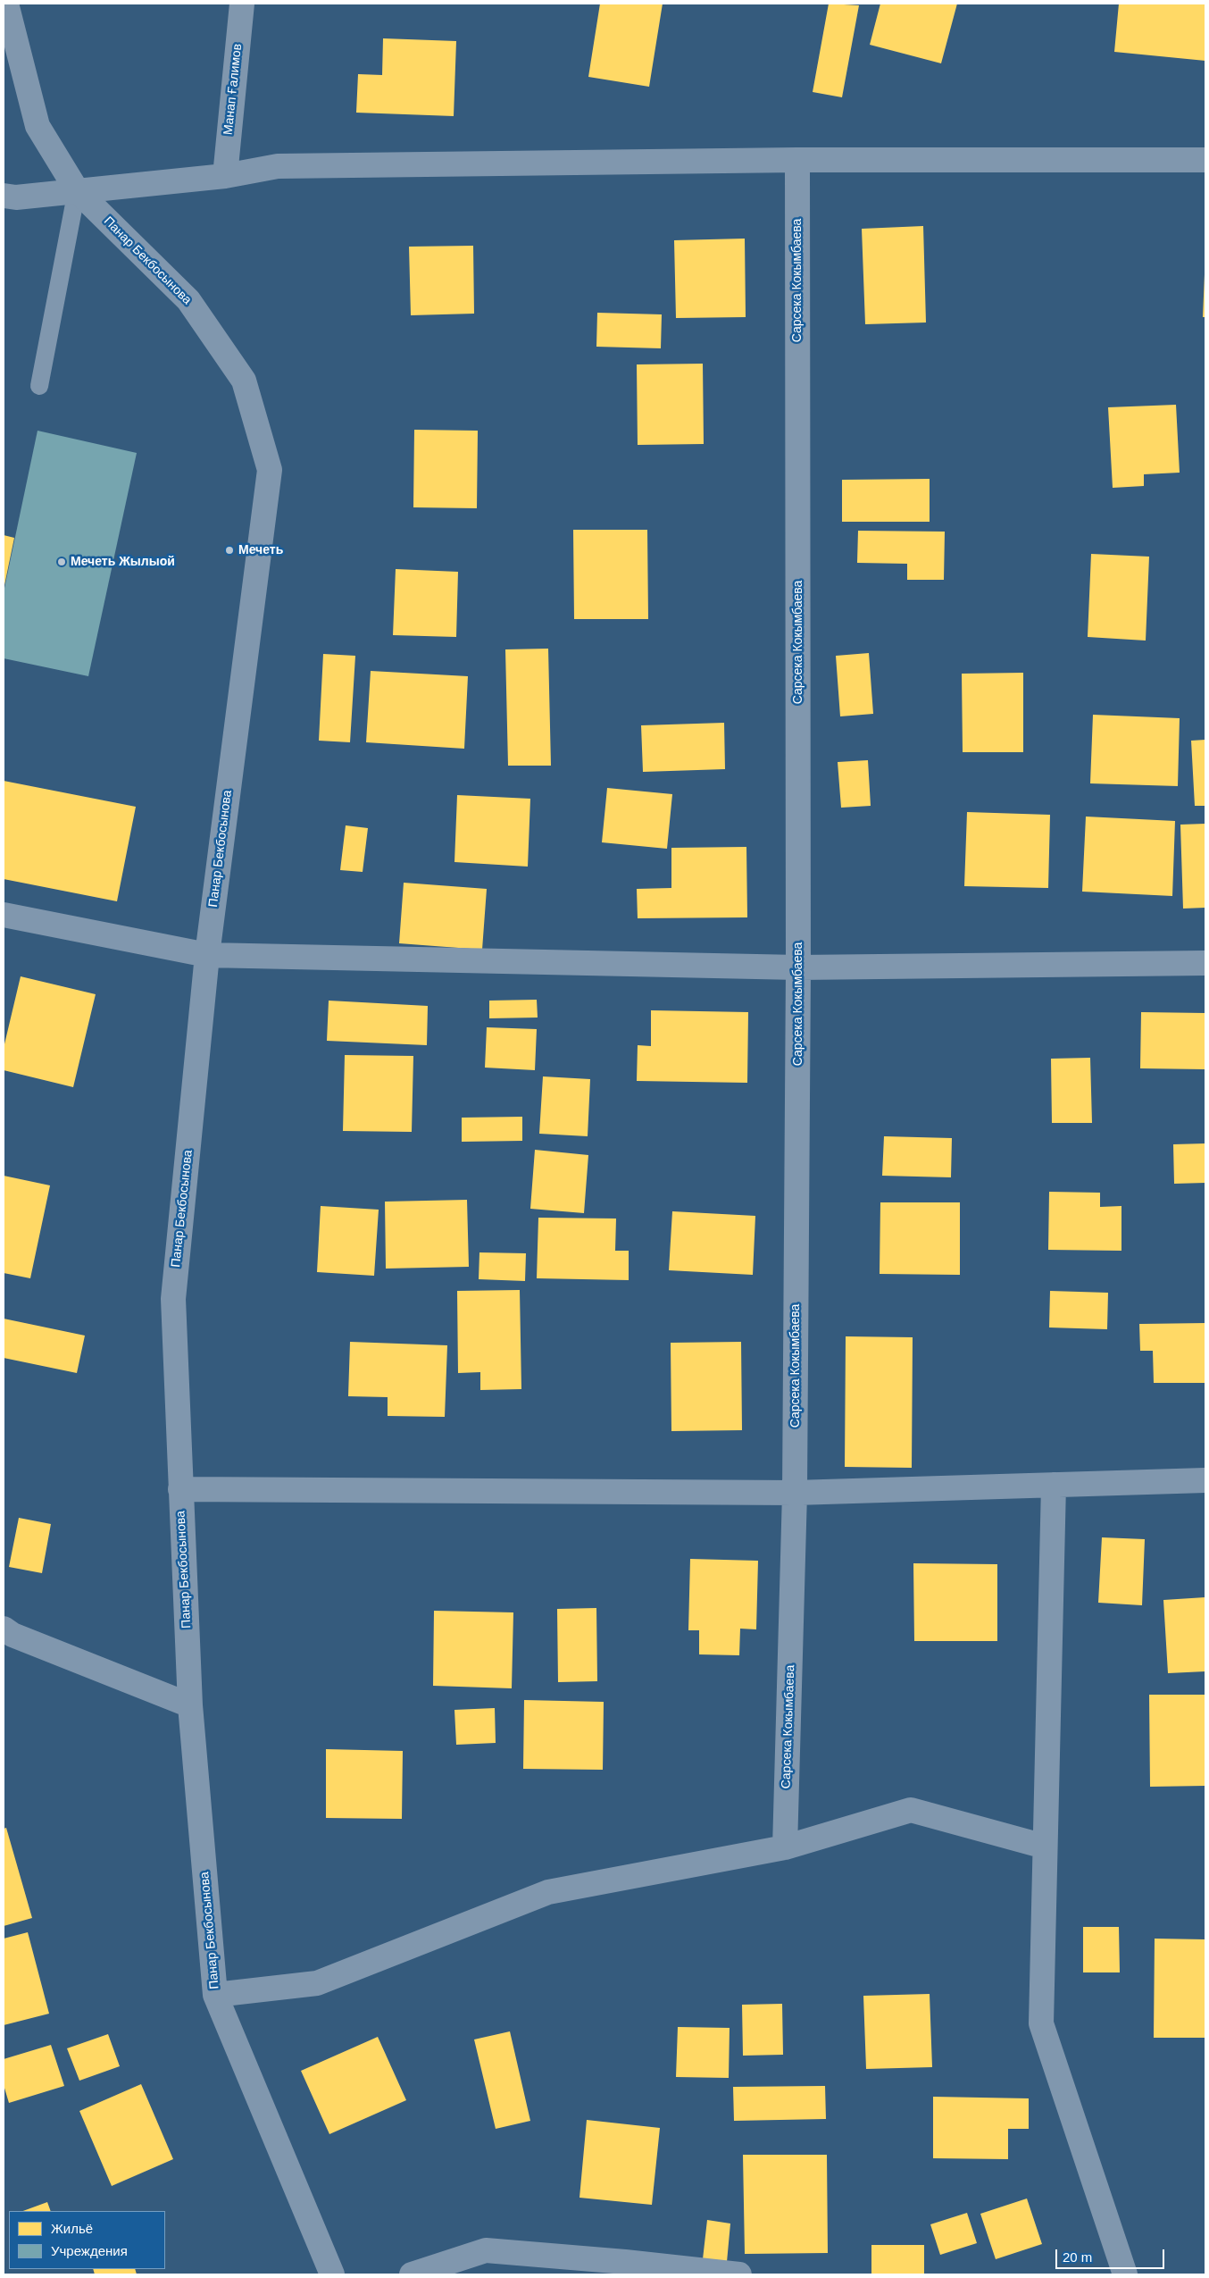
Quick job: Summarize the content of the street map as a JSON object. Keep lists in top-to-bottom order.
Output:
{
  "streets": {
    "street": ["Манап Ғалимов", "Панар Бекбосынова", "Сарсека Кокымбаева"]
  },
  "places": ["Мечеть", "Мечеть Жылыой"],
  "legend": ["Жильё", "Учреждения"],
  "scale_bar": "20 m"
}
